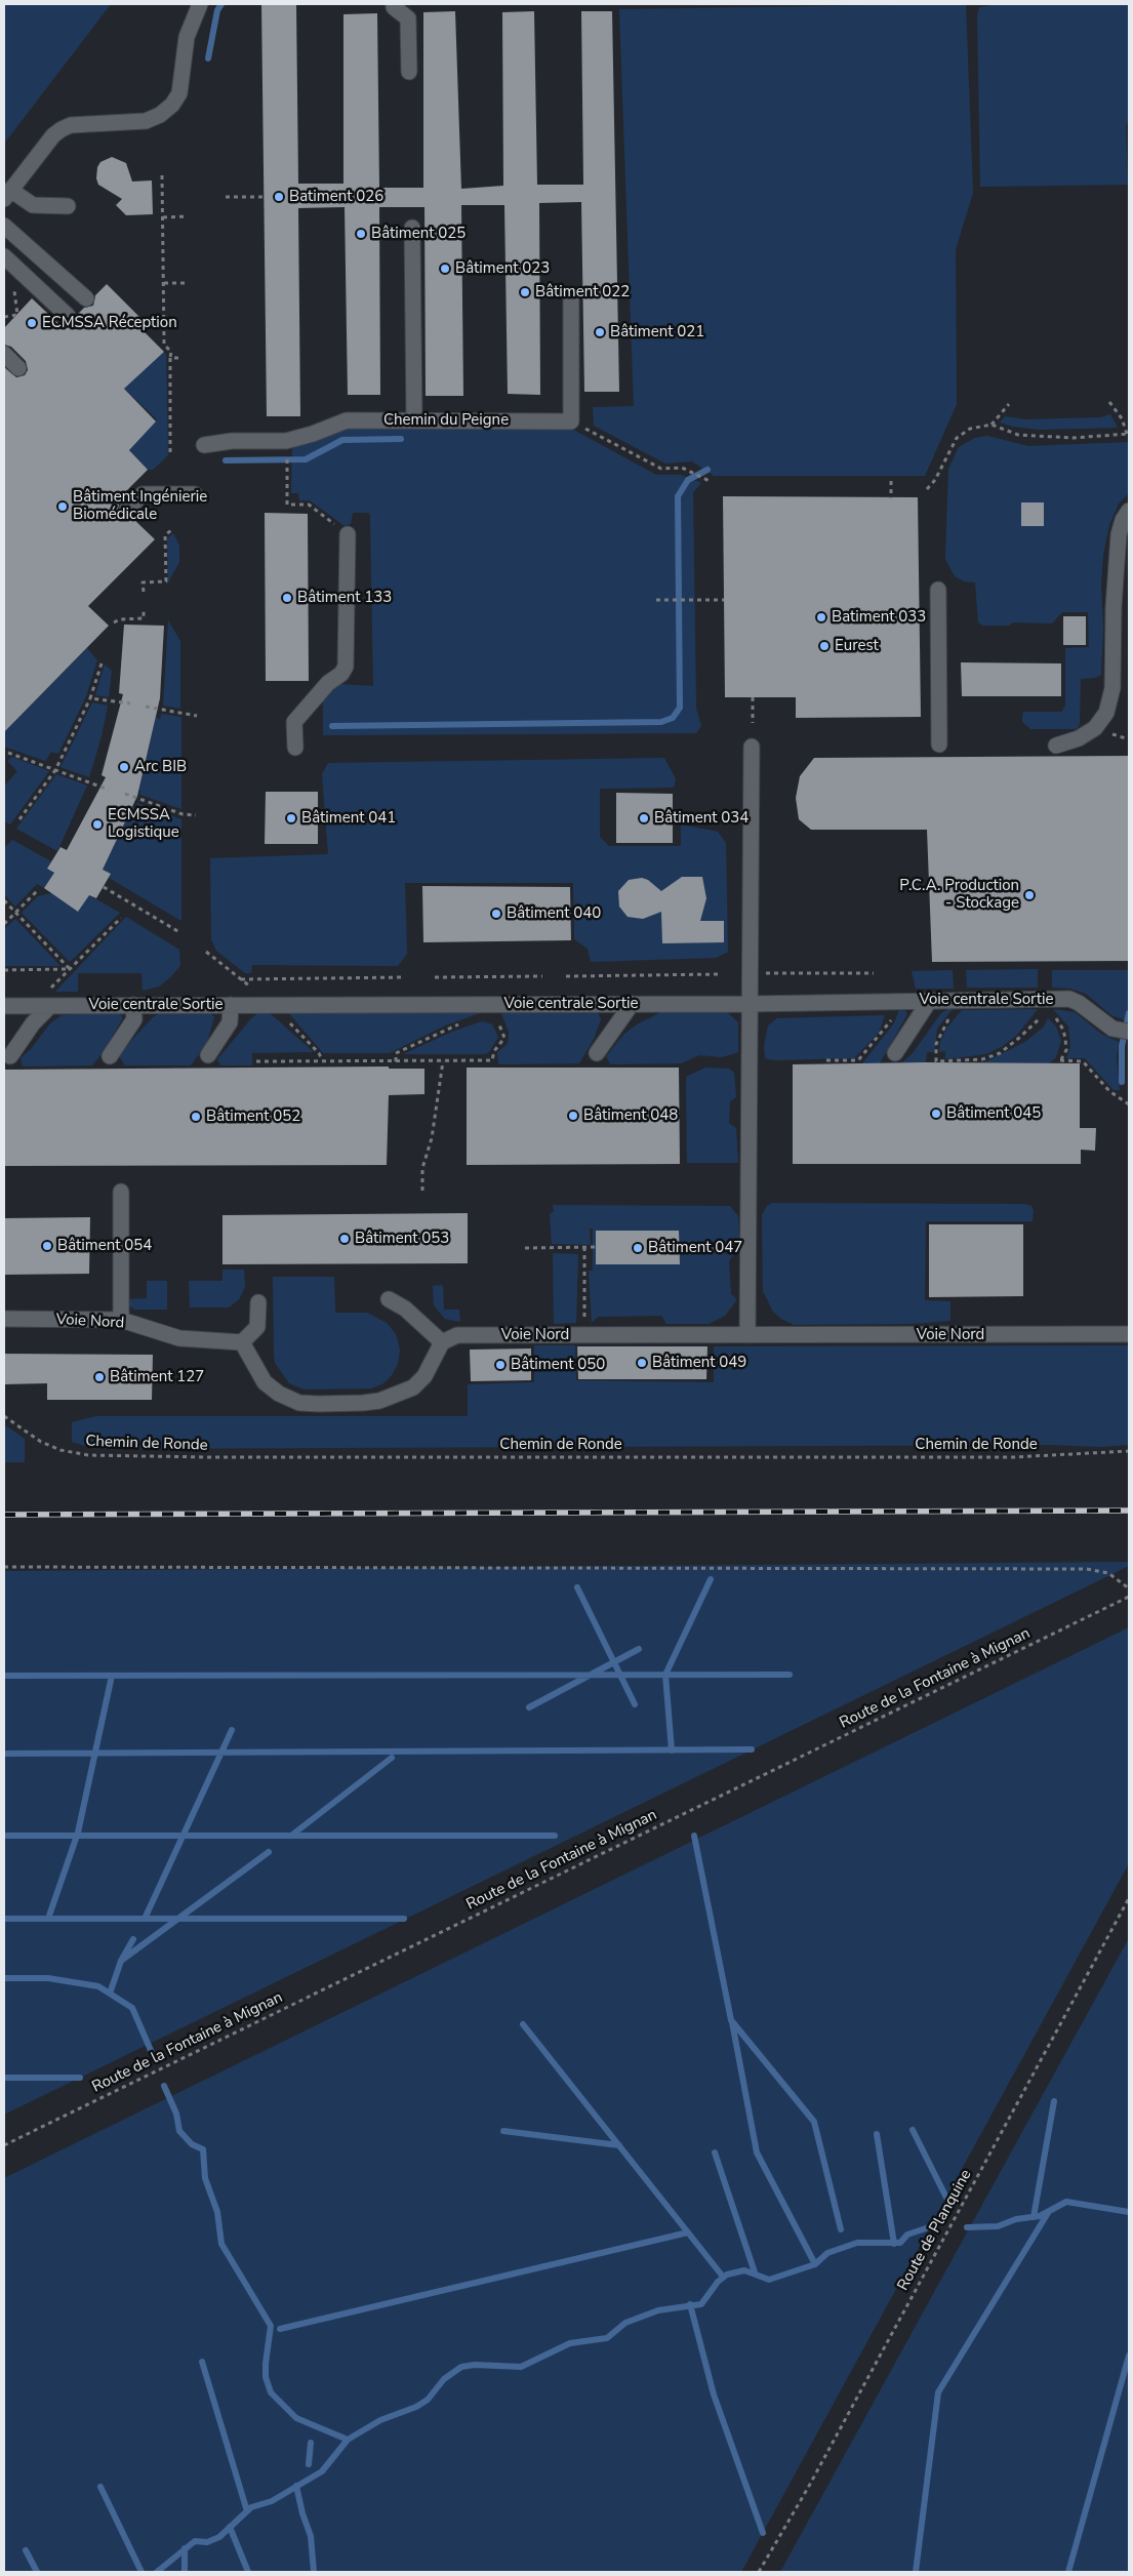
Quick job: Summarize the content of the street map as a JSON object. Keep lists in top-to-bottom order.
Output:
{
  "streets": {
    "street": ["Chemin du Peigne", "Voie centrale Sortie", "Voie Nord"],
    "path": ["Chemin de Ronde", "Route de la Fontaine à Mignan", "Route de Planquine"]
  },
  "places": [
    "Batiment 026",
    "Bâtiment 025",
    "Bâtiment 023",
    "Bâtiment 022",
    "ECMSSA Réception",
    "Bâtiment 021",
    "Bâtiment Ingénierie Biomédicale",
    "Bâtiment 133",
    "Batiment 033",
    "Eurest",
    "Arc BIB",
    "Bâtiment 041",
    "Bâtiment 034",
    "ECMSSA Logistique",
    "P.C.A. Production - Stockage",
    "Bâtiment 040",
    "Bâtiment 045",
    "Bâtiment 048",
    "Bâtiment 052",
    "Bâtiment 053",
    "Bâtiment 054",
    "Bâtiment 047",
    "Bâtiment 049",
    "Bâtiment 050",
    "Bâtiment 127"
  ]
}
